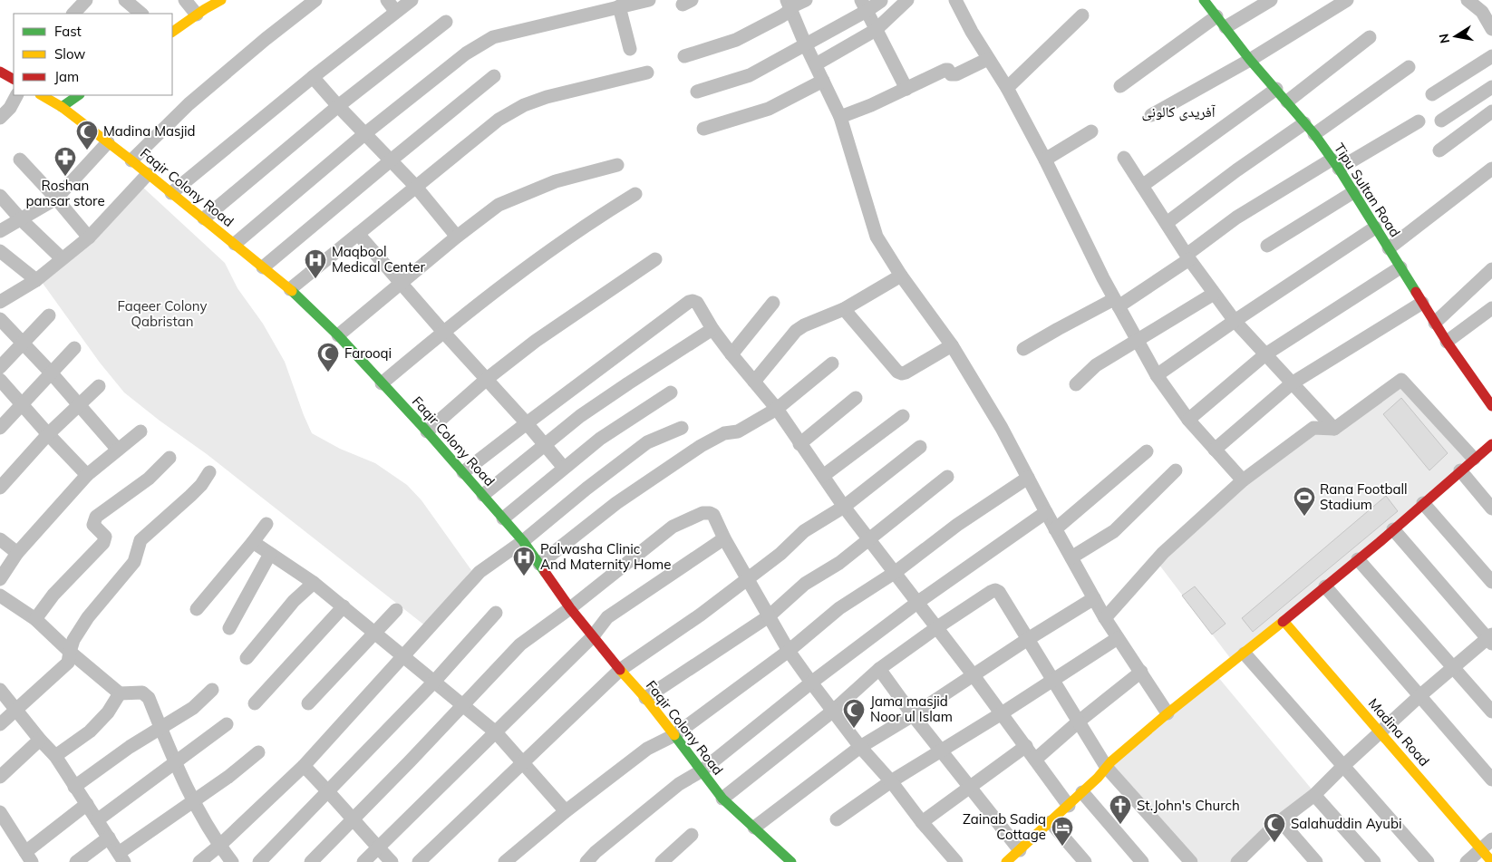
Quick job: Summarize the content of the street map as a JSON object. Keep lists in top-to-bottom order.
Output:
{
  "streets": {
    "main road": ["Faqir Colony Road", "Tipu Sultan Road", "Madina Road"]
  },
  "districts": ["آفریدی کالونی"],
  "parks": ["Faqeer Colony Qabristan"],
  "places": {
    "mosque": [
      "Madina Masjid",
      "Farooqi",
      "Jama masjid Noor ul Islam",
      "Salahuddin Ayubi"
    ],
    "pharmacy": ["Roshan pansar store"],
    "hospital": ["Maqbool Medical Center", "Palwasha Clinic And Maternity Home"],
    "sports": ["Rana Football Stadium"],
    "church": ["St.John's Church"],
    "hotel": ["Zainab Sadiq Cottage"]
  },
  "legend": ["Fast", "Slow", "Jam"],
  "north": "left"
}
